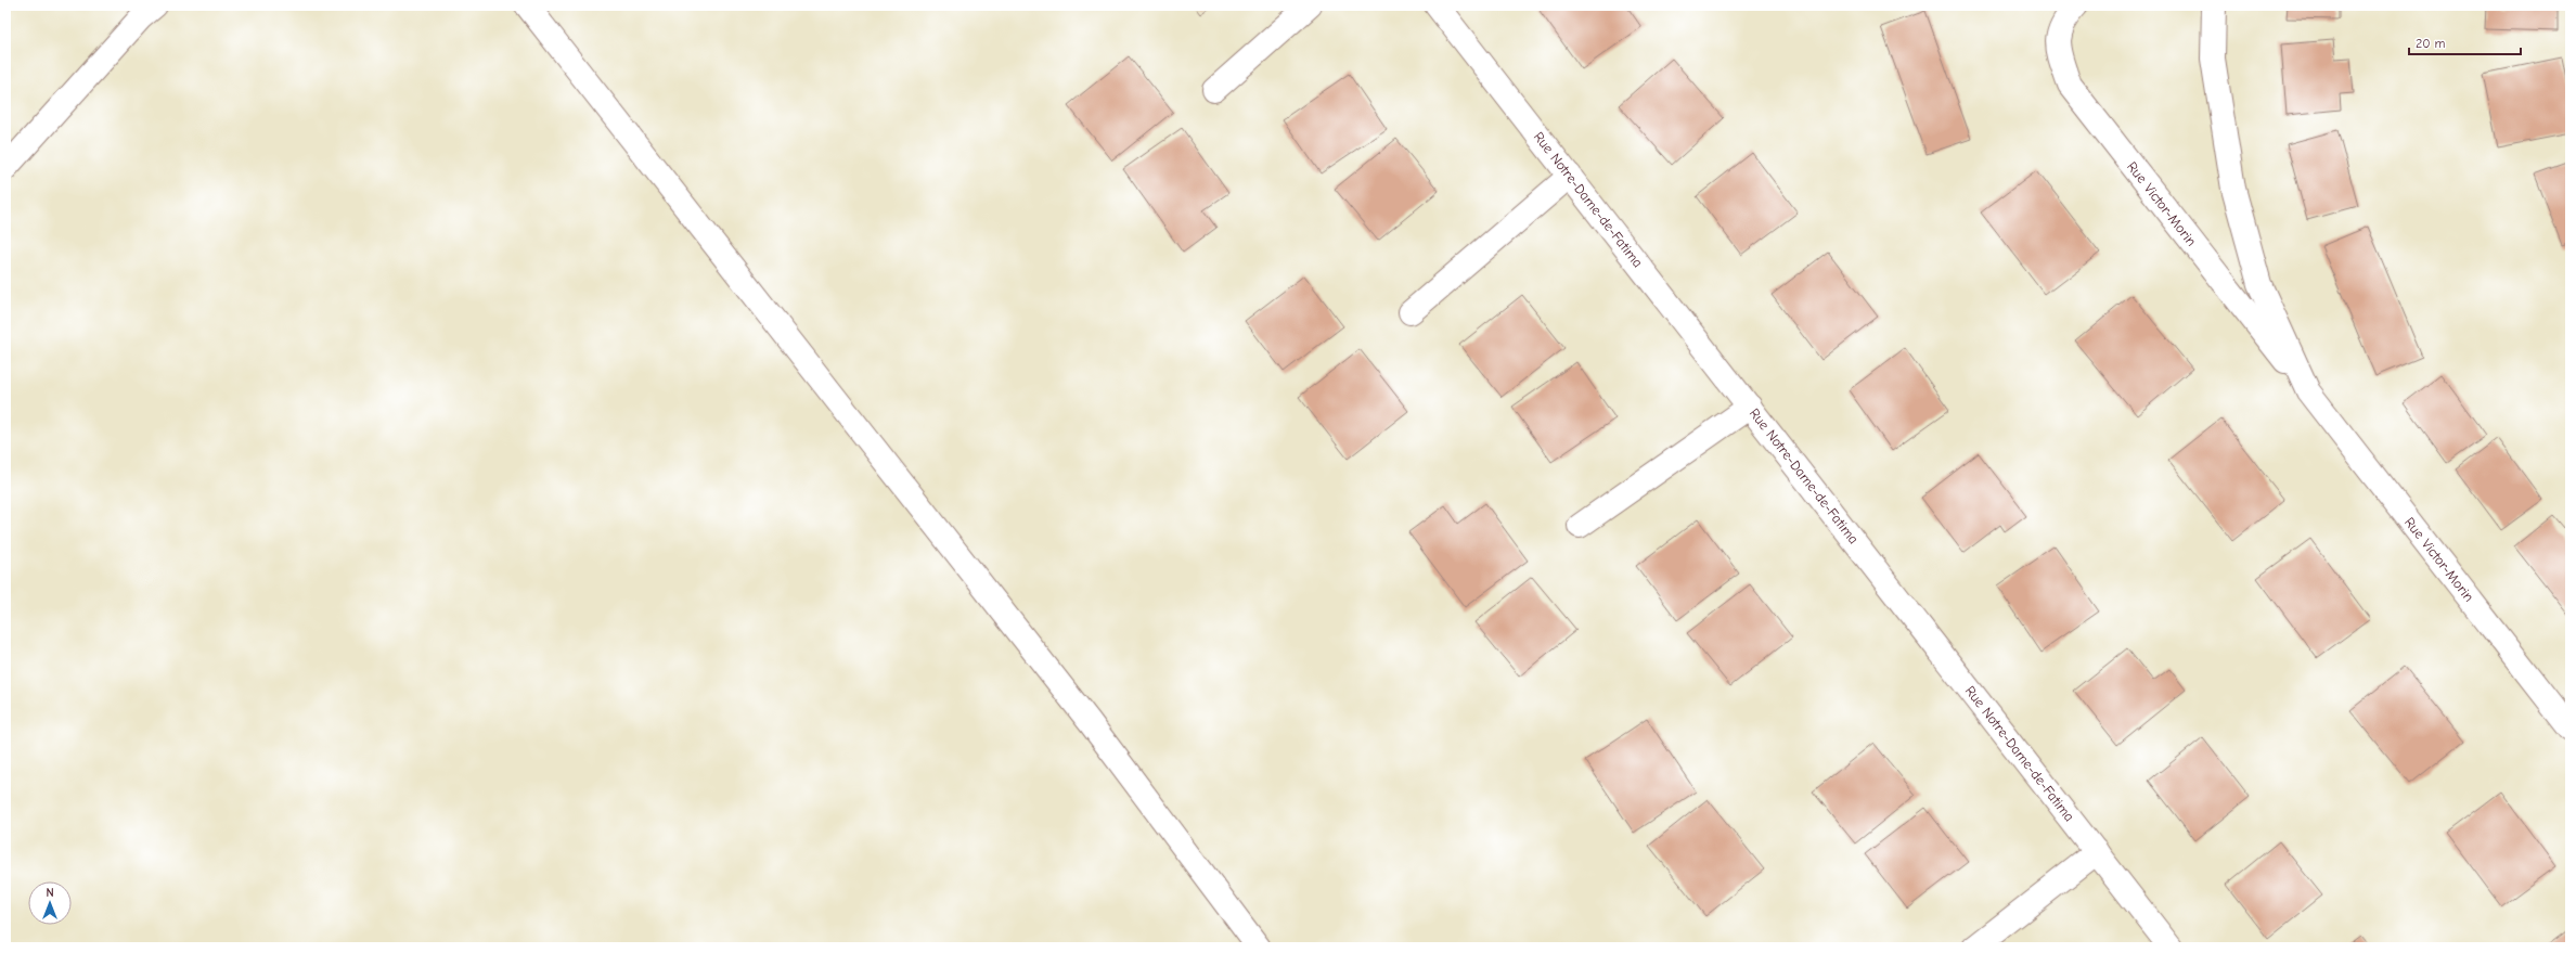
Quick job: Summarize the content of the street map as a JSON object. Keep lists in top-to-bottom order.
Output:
{
  "streets": {
    "street": ["Rue Notre-Dame-de-Fatima", "Rue Victor-Morin"]
  },
  "scale_bar": "20 m",
  "north": "top"
}
